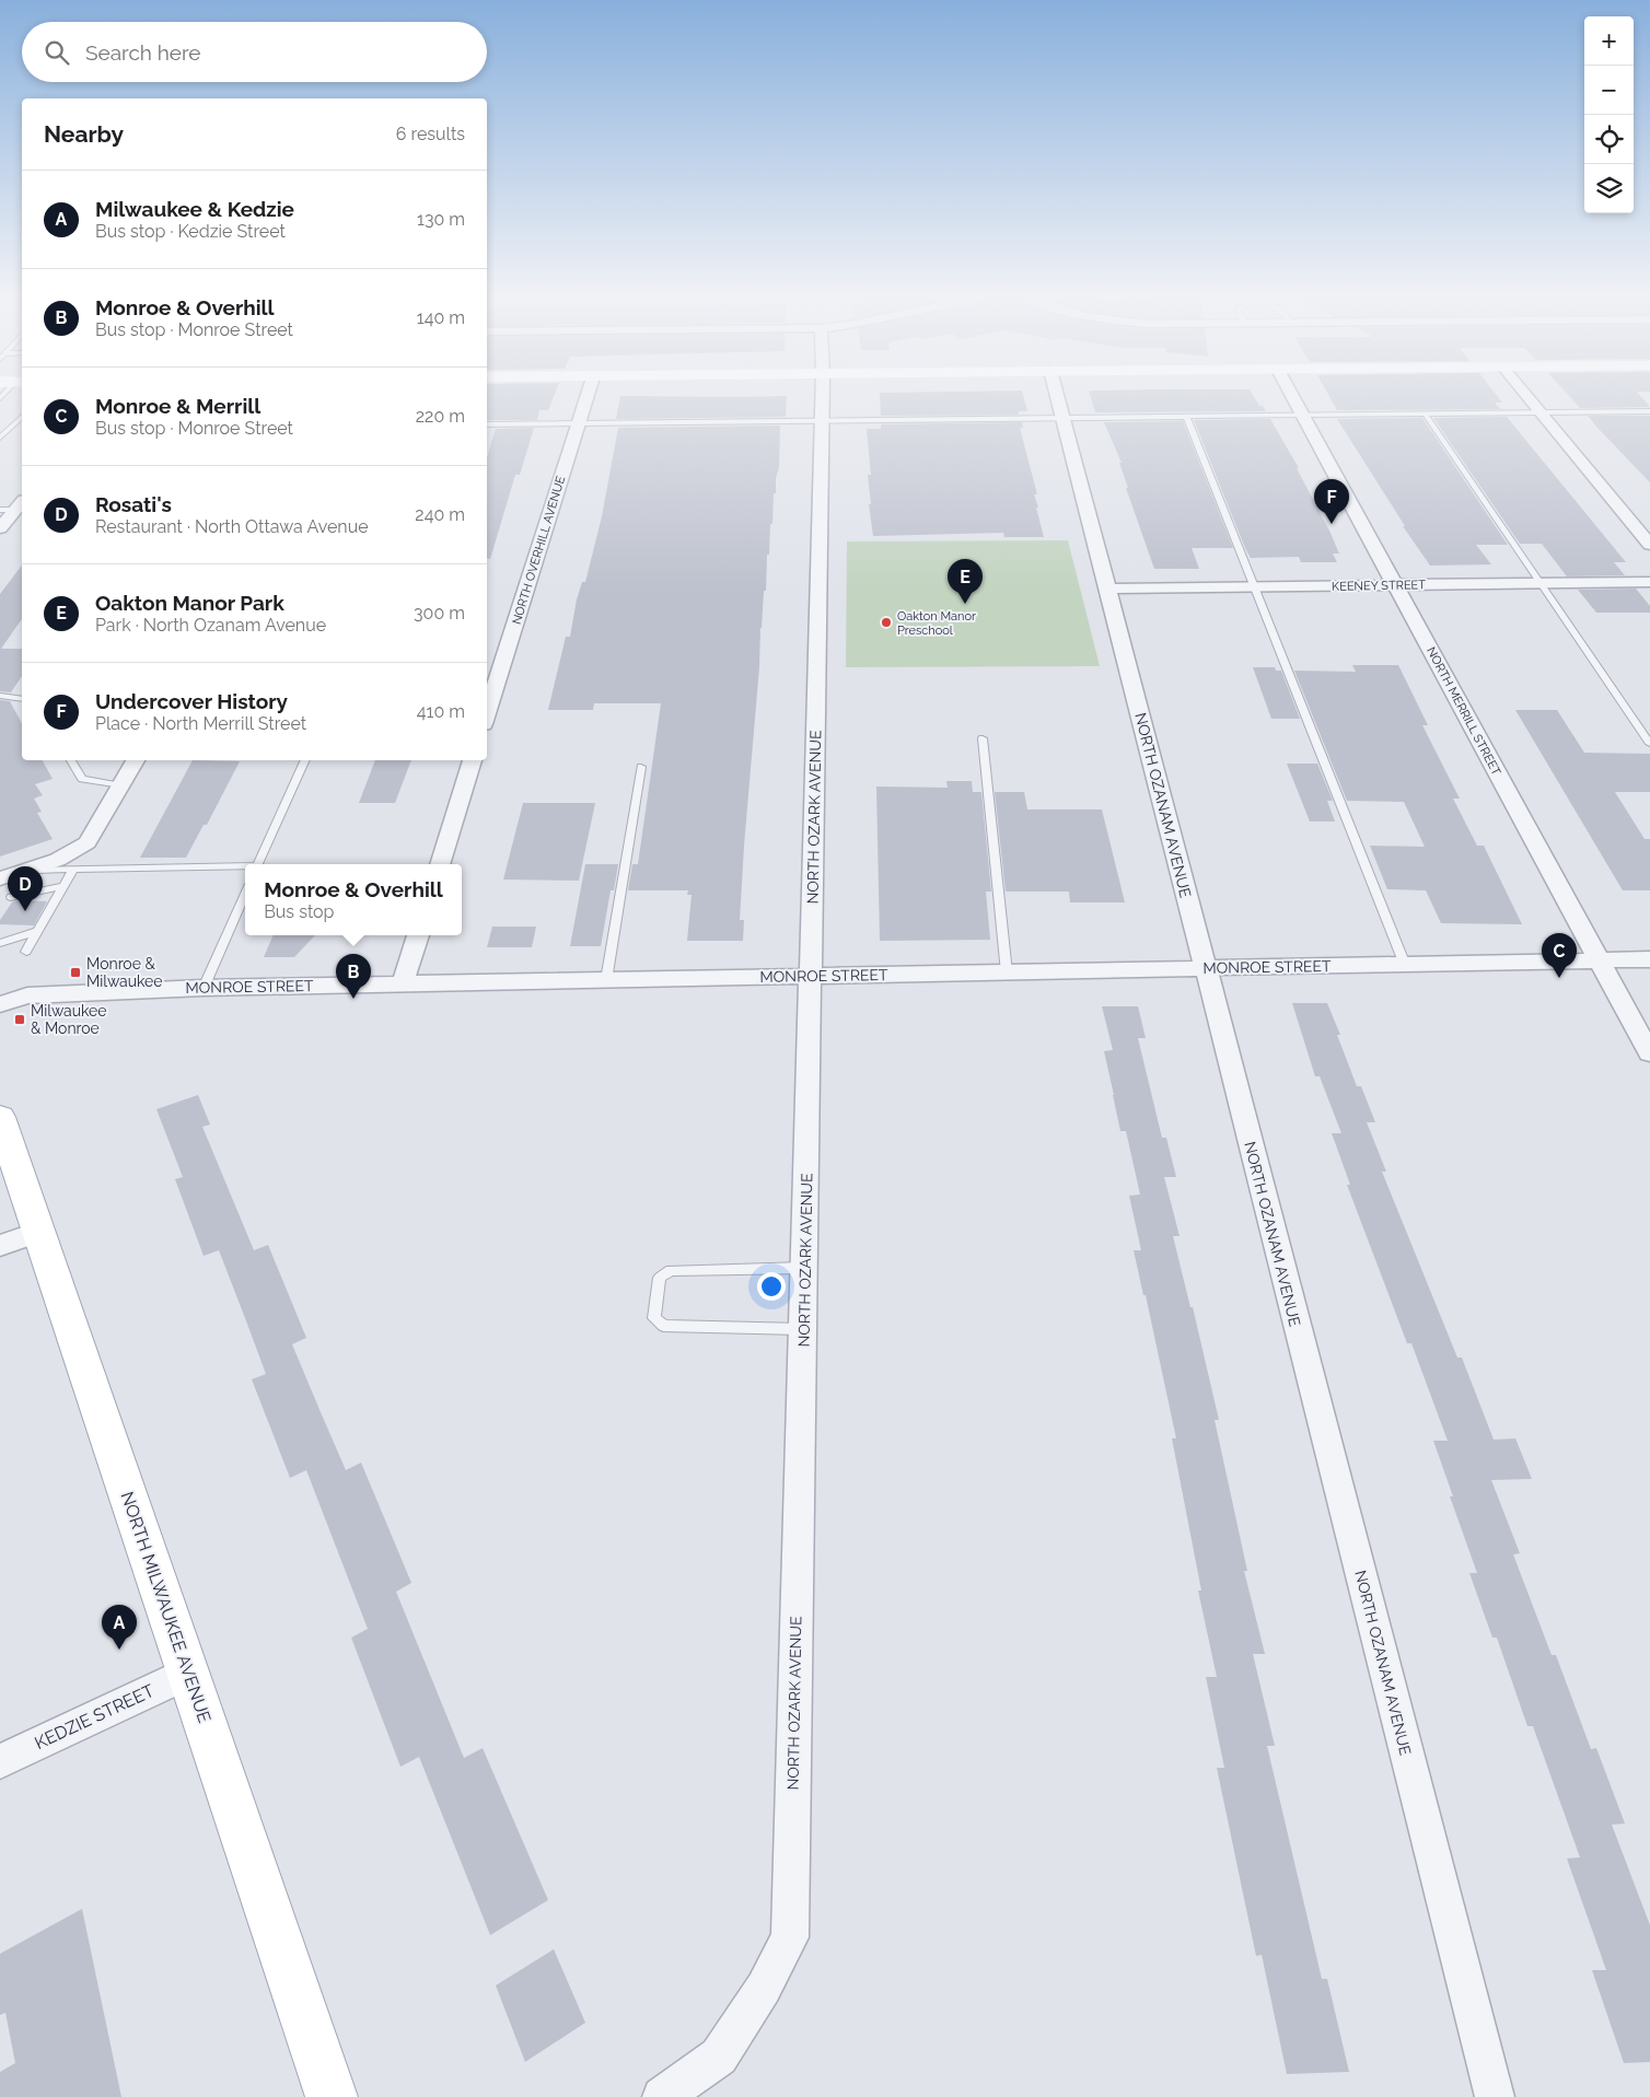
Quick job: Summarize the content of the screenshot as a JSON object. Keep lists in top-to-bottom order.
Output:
{
  "streets": {
    "main road": ["NORTH MILWAUKEE AVENUE"],
    "street": [
      "NORTH OVERHILL AVENUE",
      "KEENEY STREET",
      "NORTH MERRILL STREET",
      "NORTH OZANAM AVENUE",
      "NORTH OZARK AVENUE",
      "MONROE STREET",
      "KEDZIE STREET"
    ]
  },
  "crossings": [
    ["KEENEY STREET", "NORTH MERRILL STREET"],
    ["KEENEY STREET", "NORTH OZANAM AVENUE"],
    ["NORTH MERRILL STREET", "MONROE STREET"],
    ["NORTH OZANAM AVENUE", "MONROE STREET"],
    ["NORTH OZARK AVENUE", "MONROE STREET"],
    ["NORTH MILWAUKEE AVENUE", "KEDZIE STREET"]
  ],
  "places": {
    "other": ["Oakton Manor Preschool"],
    "transit": ["Monroe & Milwaukee", "Milwaukee & Monroe"]
  },
  "page": {
    "map_buttons": ["+", "−"],
    "search": "Search here",
    "heading": ["Nearby", "6 results"],
    "list": [
      {
        "mark": "A",
        "name": "Milwaukee & Kedzie",
        "note": "Bus stop · Kedzie Street",
        "value": "130 m"
      },
      {
        "mark": "B",
        "name": "Monroe & Overhill",
        "note": "Bus stop · Monroe Street",
        "value": "140 m"
      },
      {
        "mark": "C",
        "name": "Monroe & Merrill",
        "note": "Bus stop · Monroe Street",
        "value": "220 m"
      },
      {
        "mark": "D",
        "name": "Rosati's",
        "note": "Restaurant · North Ottawa Avenue",
        "value": "240 m"
      },
      {
        "mark": "E",
        "name": "Oakton Manor Park",
        "note": "Park · North Ozanam Avenue",
        "value": "300 m"
      },
      {
        "mark": "F",
        "name": "Undercover History",
        "note": "Place · North Merrill Street",
        "value": "410 m"
      }
    ],
    "pins": [
      "F",
      "E",
      "D",
      "C",
      "B",
      "A"
    ],
    "popup": ["Monroe & Overhill", "Bus stop"]
  }
}
